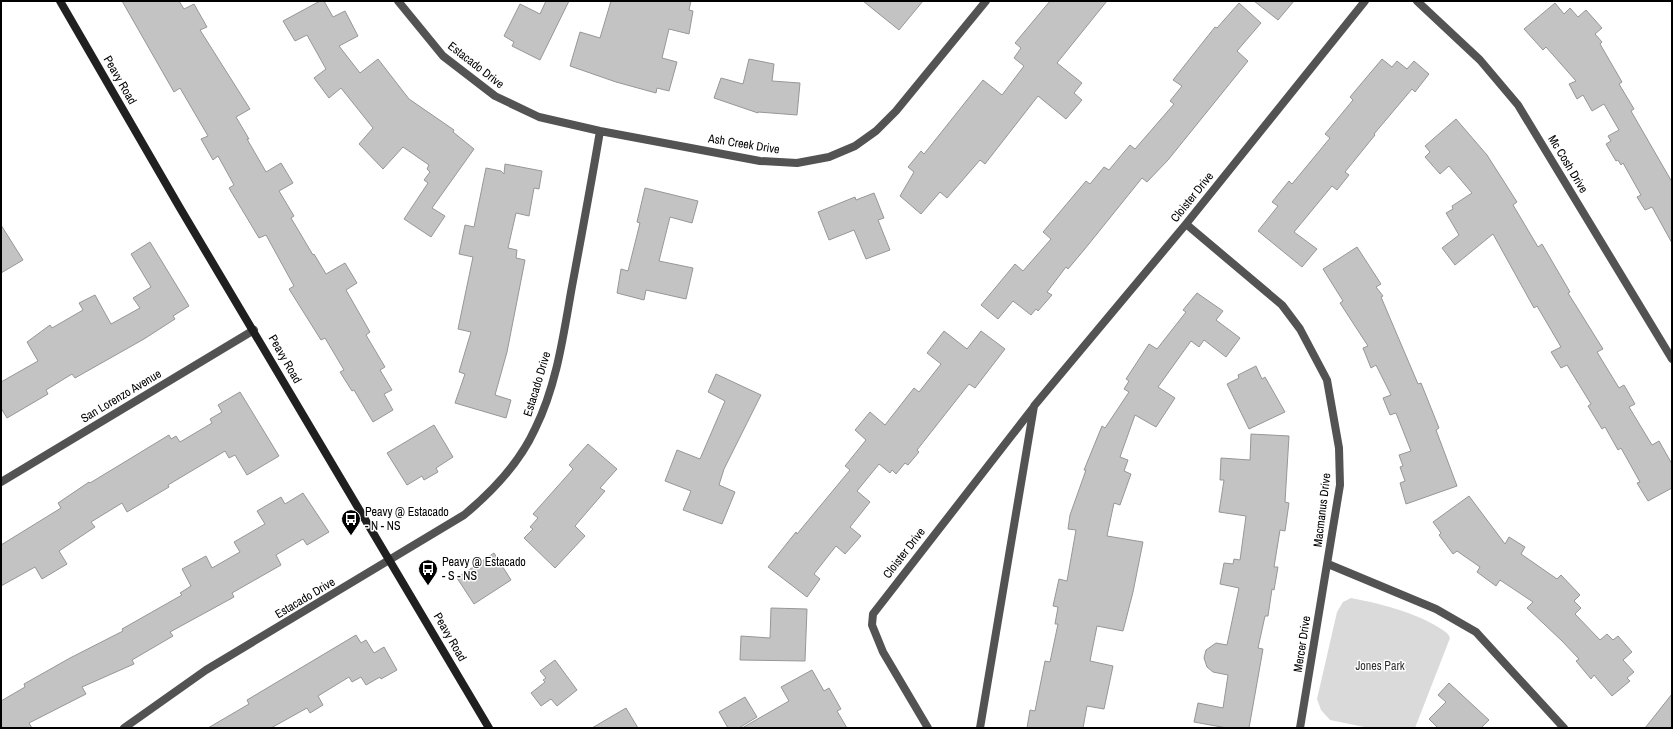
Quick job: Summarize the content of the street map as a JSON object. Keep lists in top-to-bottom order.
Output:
{
  "streets": {
    "street": [
      "Estacado Drive",
      "Peavy Road",
      "Ash Creek Drive",
      "Mc Cosh Drive",
      "Cloister Drive",
      "San Lorenzo Avenue",
      "Macmanus Drive",
      "Mercer Drive"
    ]
  },
  "crossings": [
    ["Estacado Drive", "Peavy Road"],
    ["Estacado Drive", "Ash Creek Drive"],
    ["Peavy Road", "San Lorenzo Avenue"],
    ["Cloister Drive", "Macmanus Drive"],
    ["Macmanus Drive", "Mercer Drive"]
  ],
  "parks": ["Jones Park"],
  "places": {
    "bus stop": ["Peavy @ Estacado - N - NS", "Peavy @ Estacado - S - NS"]
  }
}
